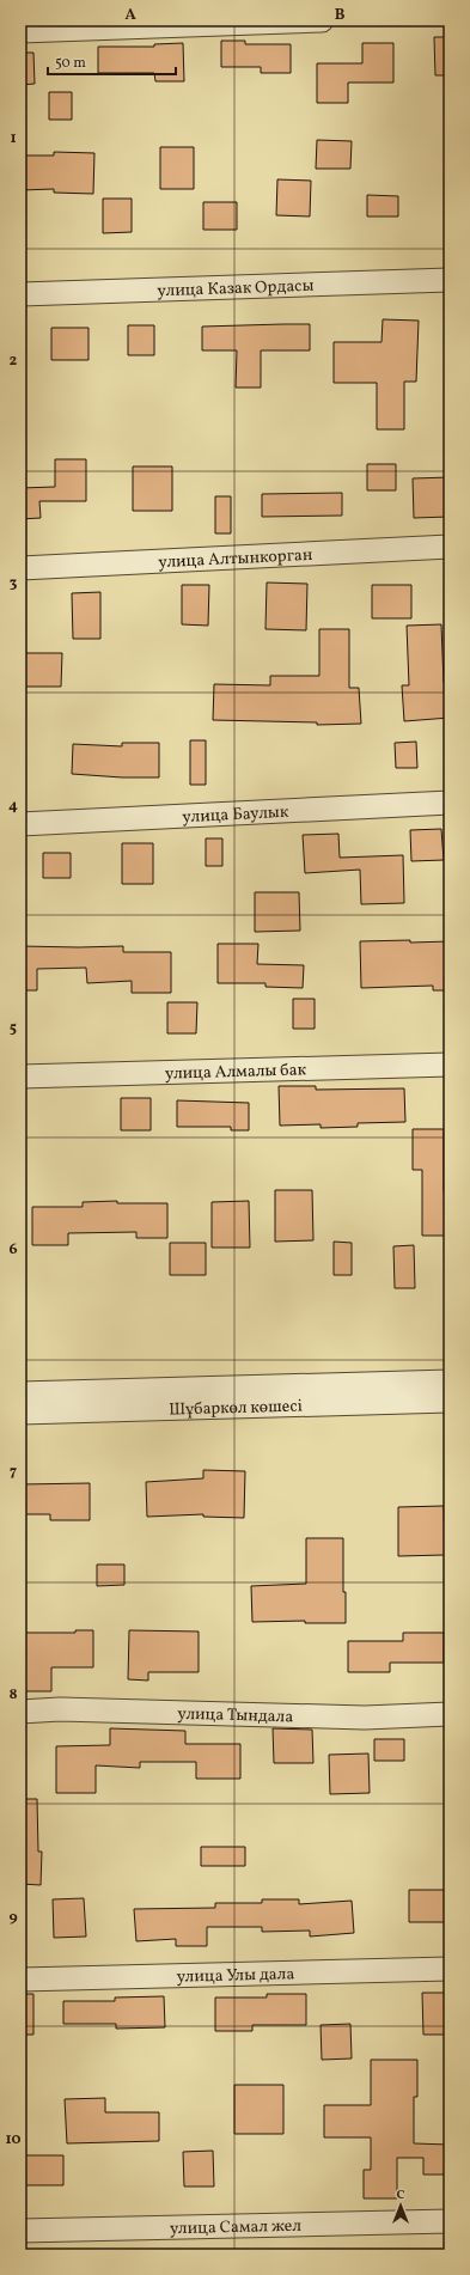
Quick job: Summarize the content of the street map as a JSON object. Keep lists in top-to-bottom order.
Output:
{
  "streets": {
    "street": [
      "улица Казак Ордасы",
      "улица Алтынкорган",
      "улица Баулык",
      "улица Алмалы бак",
      "Шұбаркөл көшесі",
      "улица Тындала",
      "улица Улы дала",
      "улица Самал жел"
    ]
  },
  "scale_bar": "50 m",
  "north": "top",
  "grid": {
    "columns": ["A", "B"],
    "rows": [
      "1",
      "2",
      "3",
      "4",
      "5",
      "6",
      "7",
      "8",
      "9",
      "10"
    ]
  }
}
